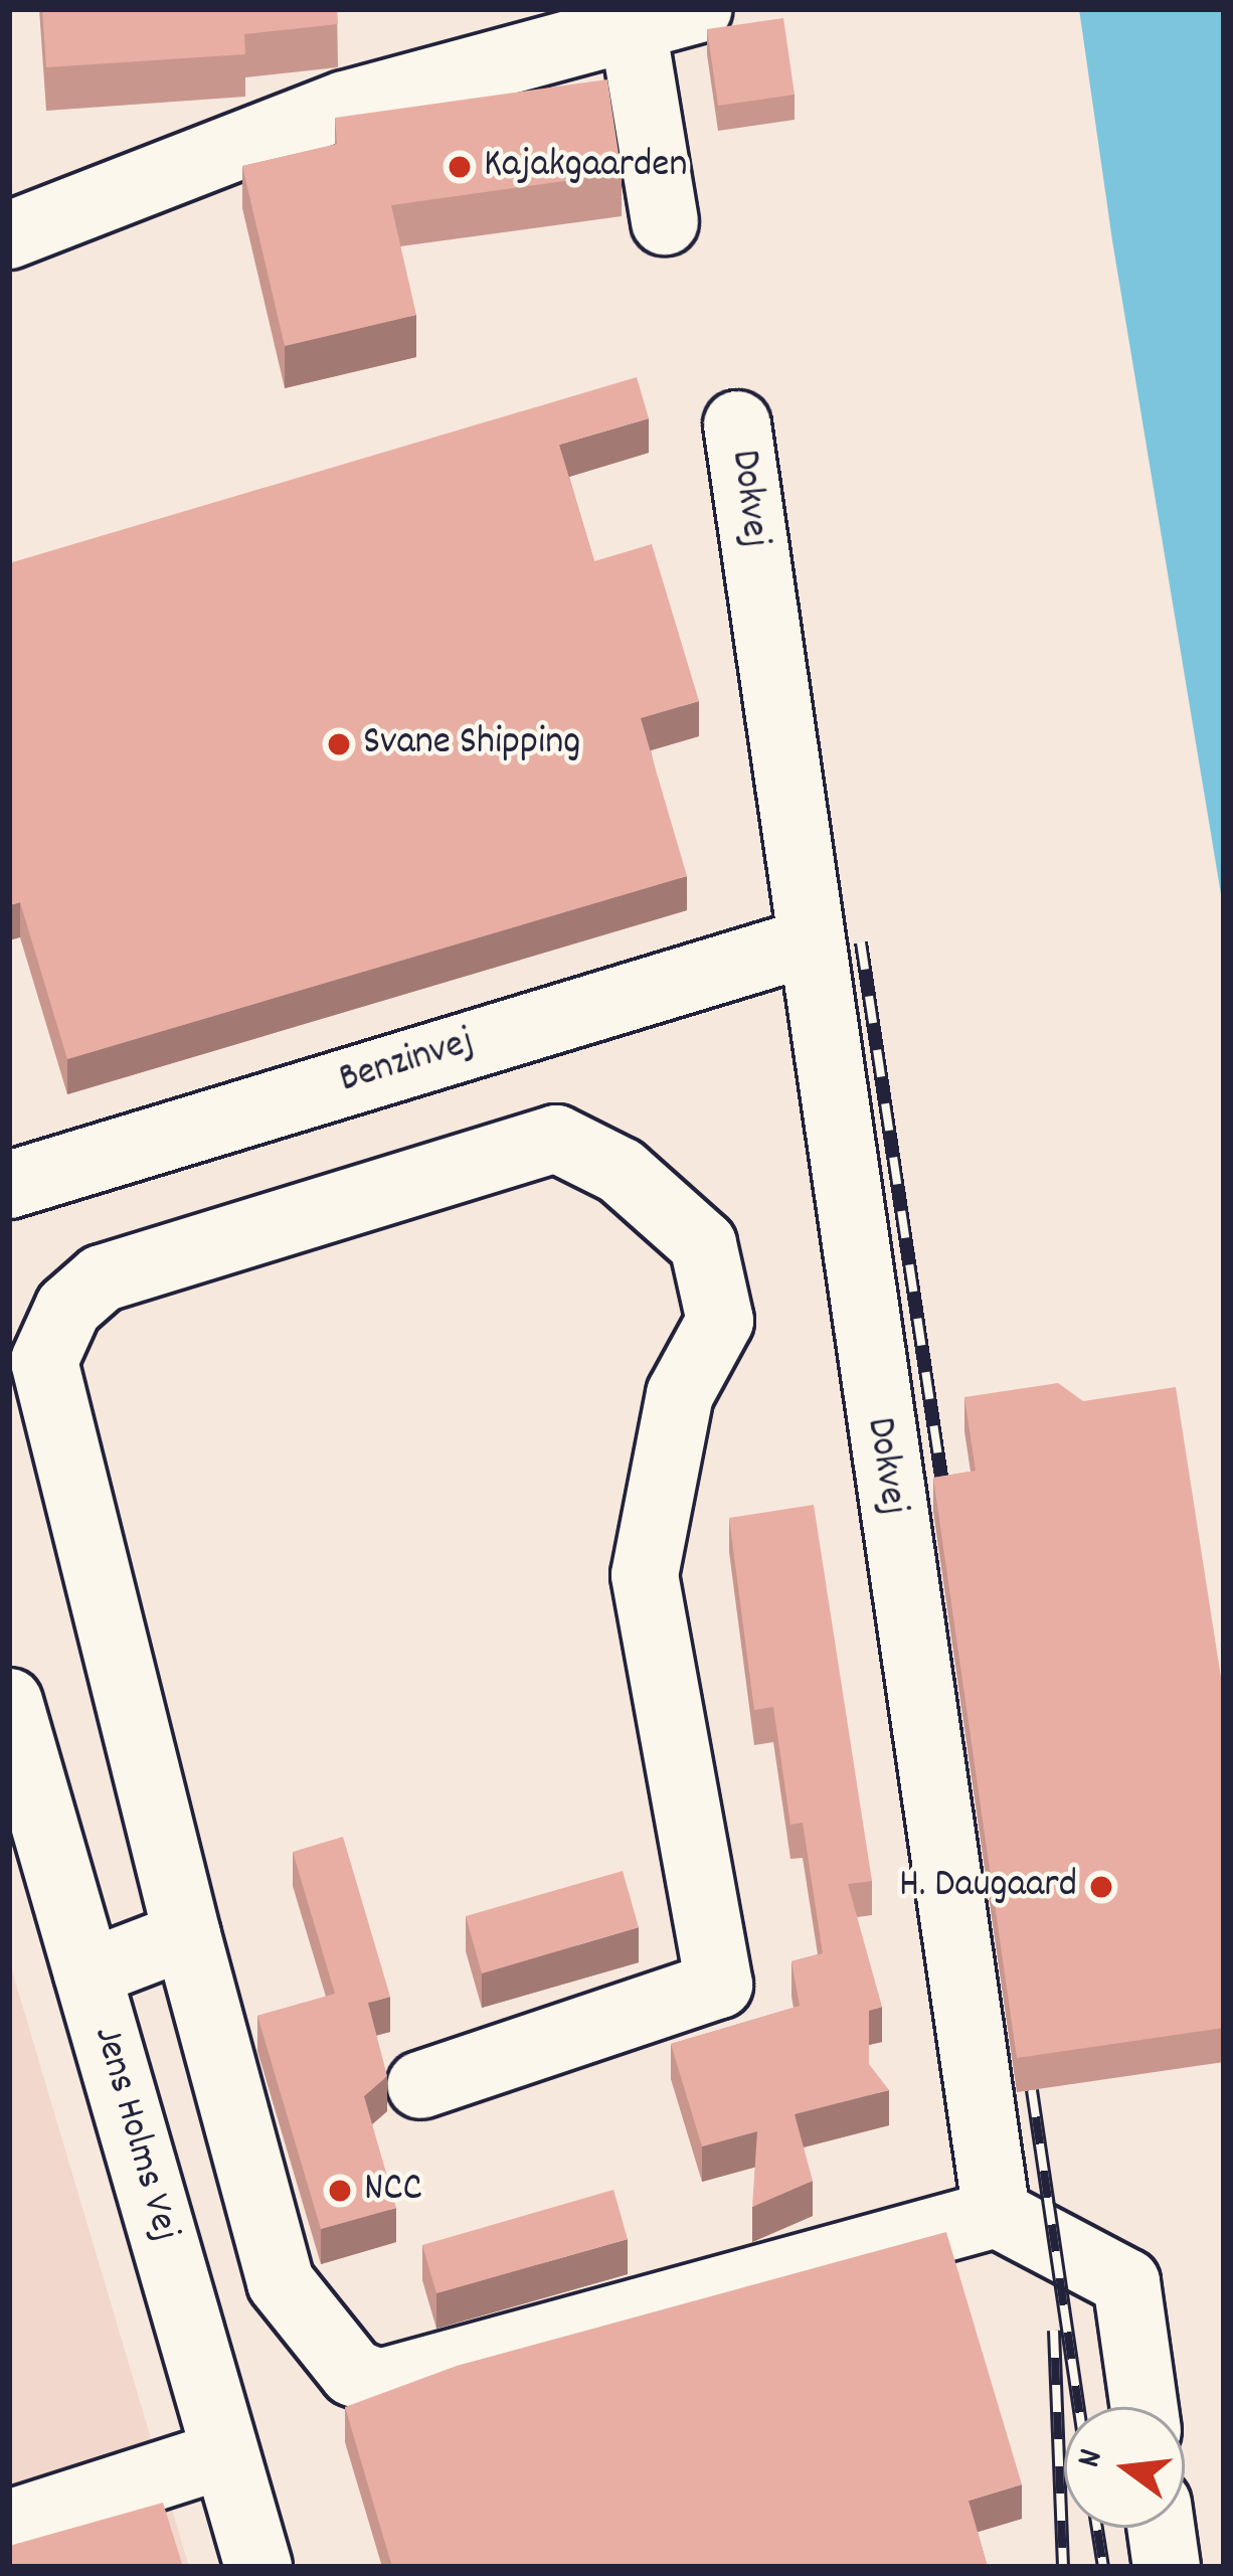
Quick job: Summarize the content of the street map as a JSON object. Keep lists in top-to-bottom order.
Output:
{
  "streets": {
    "street": ["Dokvej", "Benzinvej", "Jens Holms Vej"]
  },
  "crossings": [
    ["Dokvej", "Benzinvej"]
  ],
  "places": [
    "Kajakgaarden",
    "Svane Shipping",
    "H. Daugaard",
    "NCC"
  ],
  "north": "left"
}
